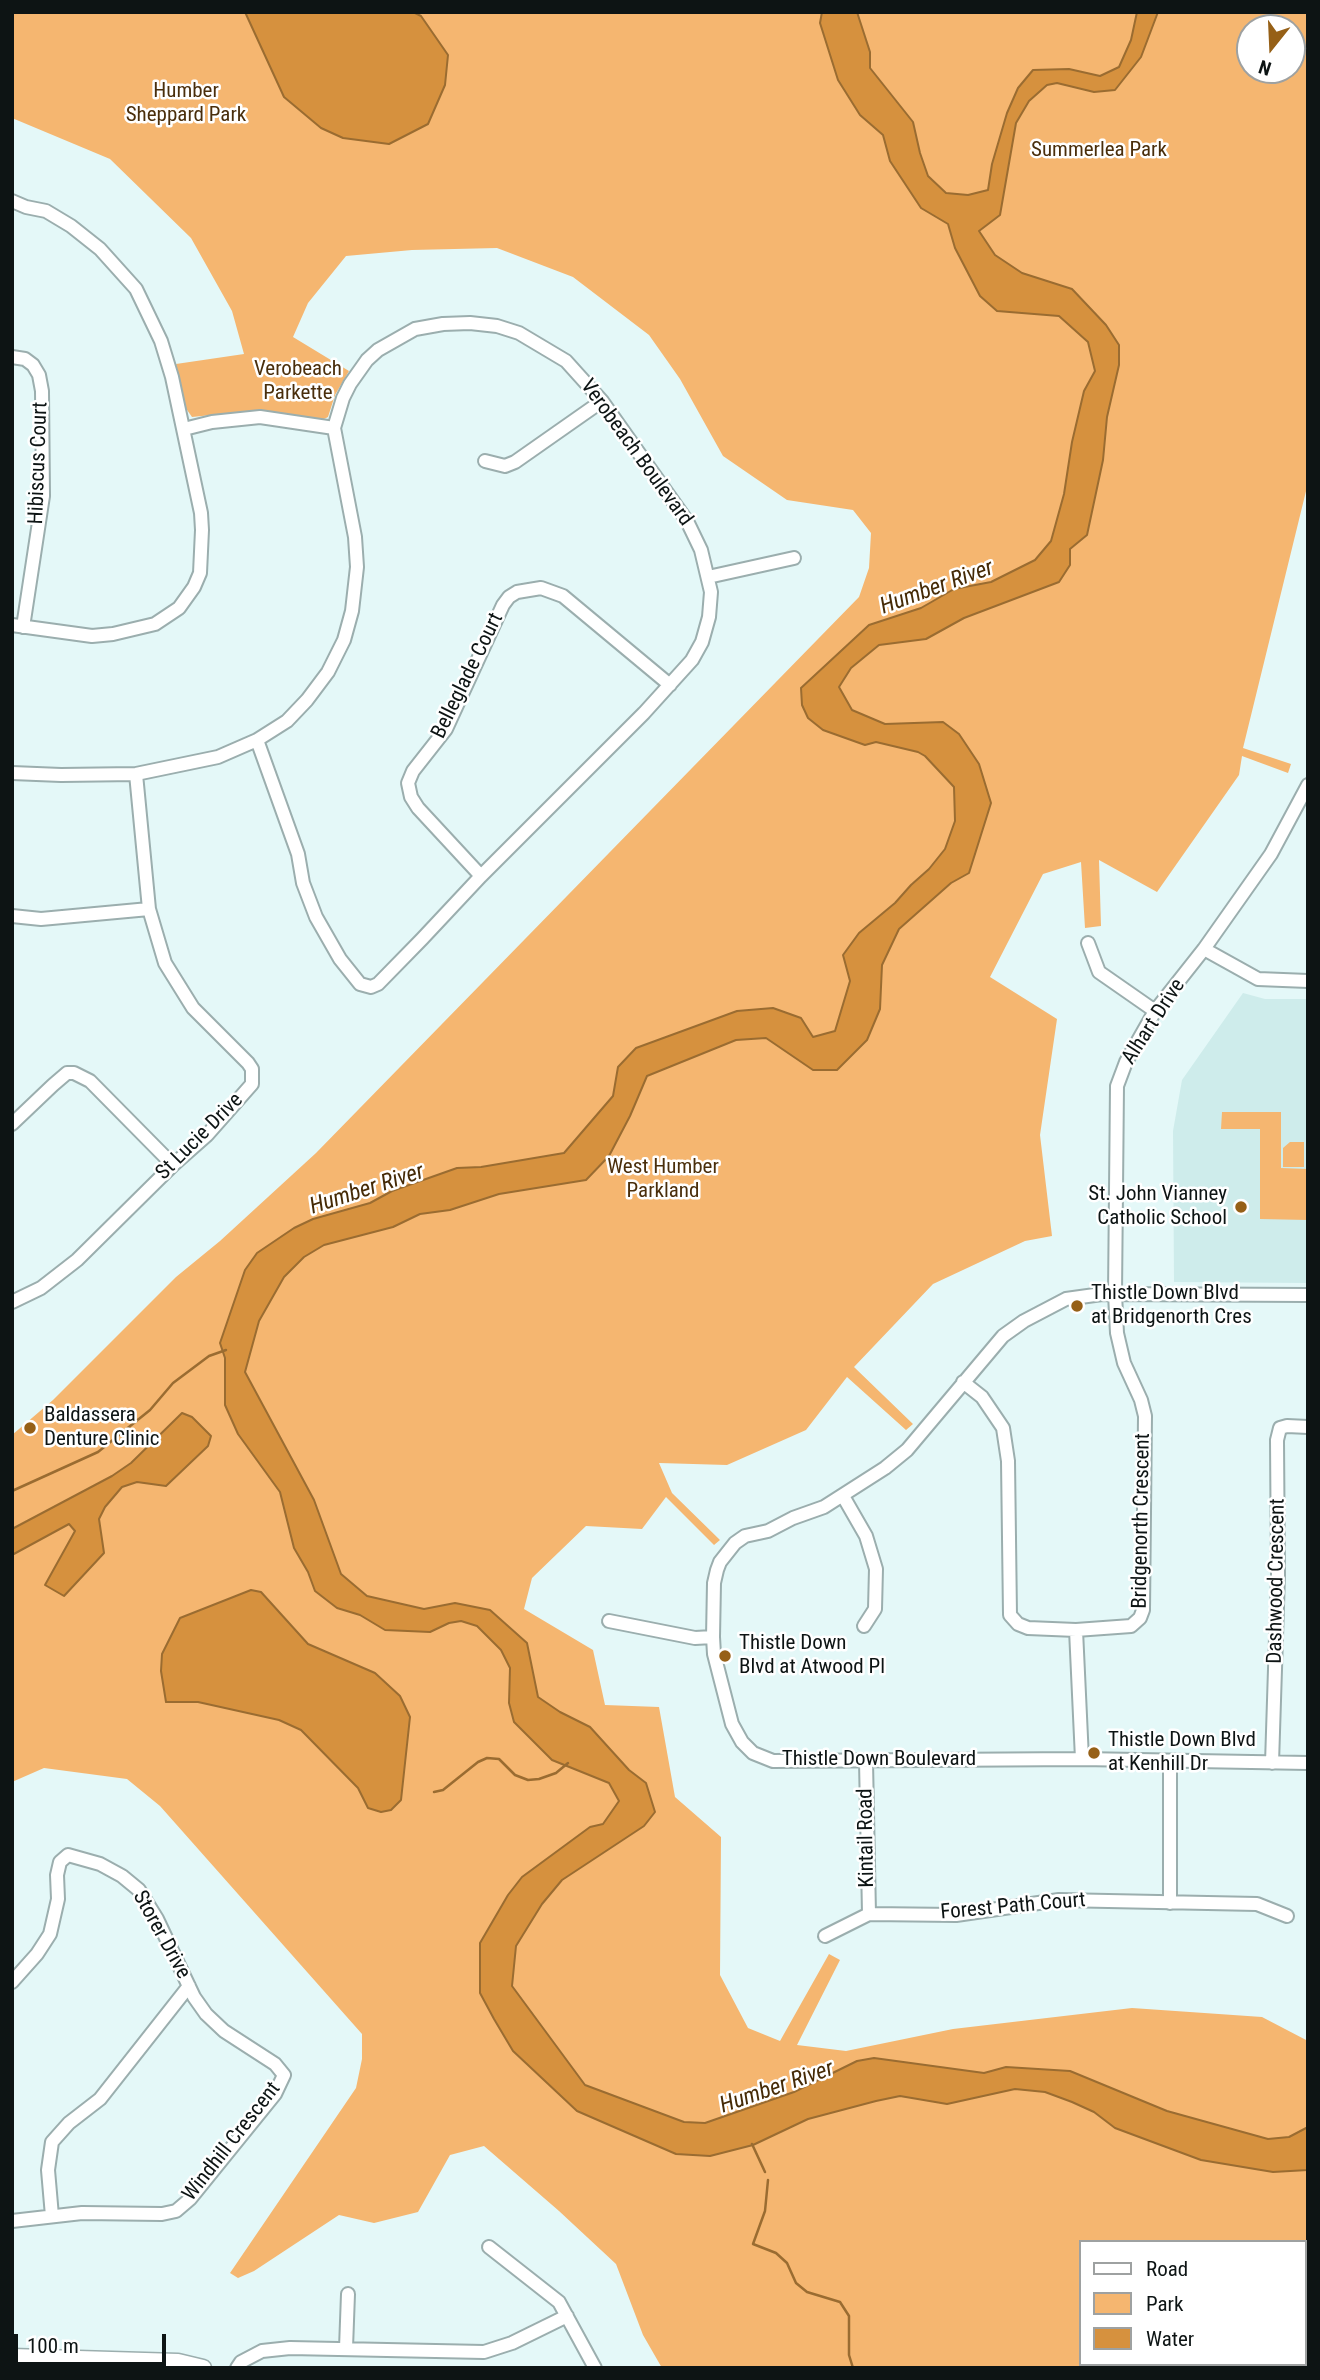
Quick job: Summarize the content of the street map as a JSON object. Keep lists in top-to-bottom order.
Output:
{
  "streets": {
    "street": [
      "Verobeach Boulevard",
      "Hibiscus Court",
      "Belleglade Court",
      "Alhart Drive",
      "St Lucie Drive",
      "Bridgenorth Crescent",
      "Dashwood Crescent",
      "Thistle Down Boulevard",
      "Kintail Road",
      "Forest Path Court",
      "Storer Drive",
      "Windhill Crescent"
    ]
  },
  "crossings": [
    ["Verobeach Boulevard", "Belleglade Court"],
    ["Verobeach Boulevard", "St Lucie Drive"],
    ["Alhart Drive", "Bridgenorth Crescent"],
    ["Alhart Drive", "Thistle Down Boulevard"],
    ["Bridgenorth Crescent", "Thistle Down Boulevard"],
    ["Dashwood Crescent", "Thistle Down Boulevard"],
    ["Thistle Down Boulevard", "Kintail Road"],
    ["Kintail Road", "Forest Path Court"],
    ["Storer Drive", "Windhill Crescent"]
  ],
  "water": ["Humber River"],
  "parks": [
    "Humber Sheppard Park",
    "Summerlea Park",
    "Verobeach Parkette",
    "West Humber Parkland"
  ],
  "places": [
    "St. John Vianney Catholic School",
    "Thistle Down Blvd at Bridgenorth Cres",
    "Baldassera Denture Clinic",
    "Thistle Down Blvd at Atwood Pl",
    "Thistle Down Blvd at Kenhill Dr"
  ],
  "legend": ["Road", "Park", "Water"],
  "scale_bar": "100 m",
  "north": "bottom"
}
